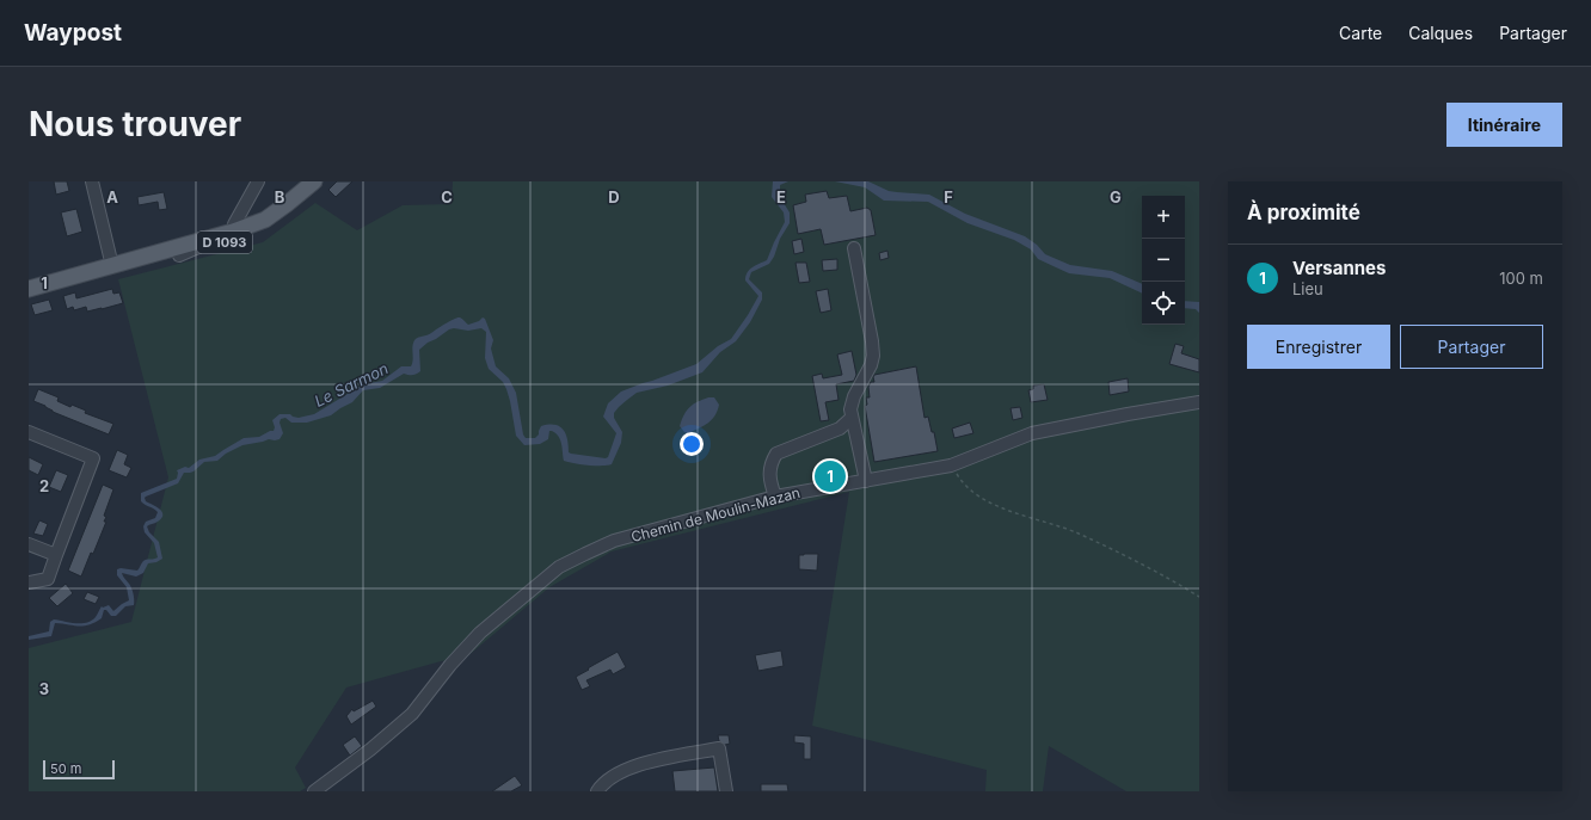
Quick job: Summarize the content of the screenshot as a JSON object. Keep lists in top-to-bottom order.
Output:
{
  "streets": {
    "main road": ["D 1093"],
    "street": ["Chemin de Moulin-Mazan"]
  },
  "water": ["Le Sarmon"],
  "scale_bar": "50 m",
  "page": {
    "header": "Waypost",
    "nav": ["Carte", "Calques", "Partager"],
    "buttons": [
      "Itinéraire",
      ["Enregistrer", "Partager"]
    ],
    "title": "Nous trouver",
    "heading": "À proximité",
    "map_buttons": ["+", "−"],
    "list": [
      {
        "mark": "1",
        "name": "Versannes",
        "note": "Lieu",
        "value": "100 m"
      }
    ],
    "pins": "1",
    "scale": "50 m"
  },
  "grid": {
    "columns": [
      "A",
      "B",
      "C",
      "D",
      "E",
      "F",
      "G"
    ],
    "rows": ["1", "2", "3"]
  }
}
